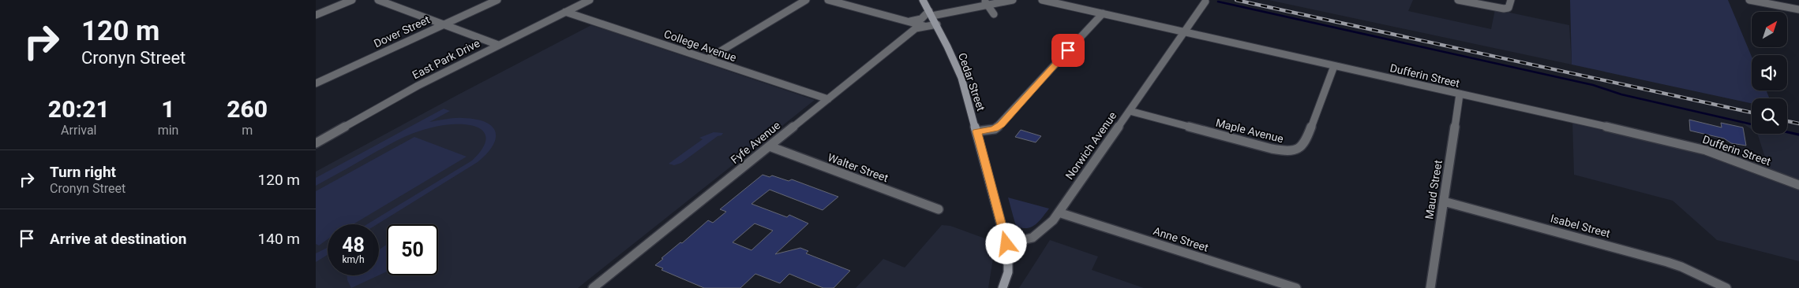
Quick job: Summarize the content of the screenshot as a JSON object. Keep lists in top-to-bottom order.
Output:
{
  "streets": {
    "main road": ["Cedar Street"],
    "street": [
      "Dover Street",
      "College Avenue",
      "East Park Drive",
      "Dufferin Street",
      "Maple Avenue",
      "Fyfe Avenue",
      "Norwich Avenue",
      "Walter Street",
      "Maud Street",
      "Isabel Street",
      "Anne Street"
    ]
  },
  "crossings": [
    ["College Avenue", "East Park Drive"],
    ["College Avenue", "Fyfe Avenue"],
    ["Dufferin Street", "Maple Avenue"],
    ["Dufferin Street", "Norwich Avenue"],
    ["Dufferin Street", "Maud Street"],
    ["Cedar Street", "Fyfe Avenue"],
    ["Cedar Street", "Norwich Avenue"],
    ["Maple Avenue", "Norwich Avenue"],
    ["Fyfe Avenue", "Walter Street"],
    ["Norwich Avenue", "Anne Street"],
    ["Maud Street", "Isabel Street"]
  ],
  "north": "top right",
  "page": {
    "turn": ["120 m", "Cronyn Street"],
    "eta": [
      "20:21",
      "Arrival",
      "1",
      "min",
      "260",
      "m"
    ],
    "list": [
      {
        "name": "Turn right",
        "note": "Cronyn Street",
        "value": "120 m"
      },
      {
        "name": "Arrive at destination",
        "value": "140 m"
      }
    ],
    "speed": "48 km/h",
    "limit": "50"
  }
}
